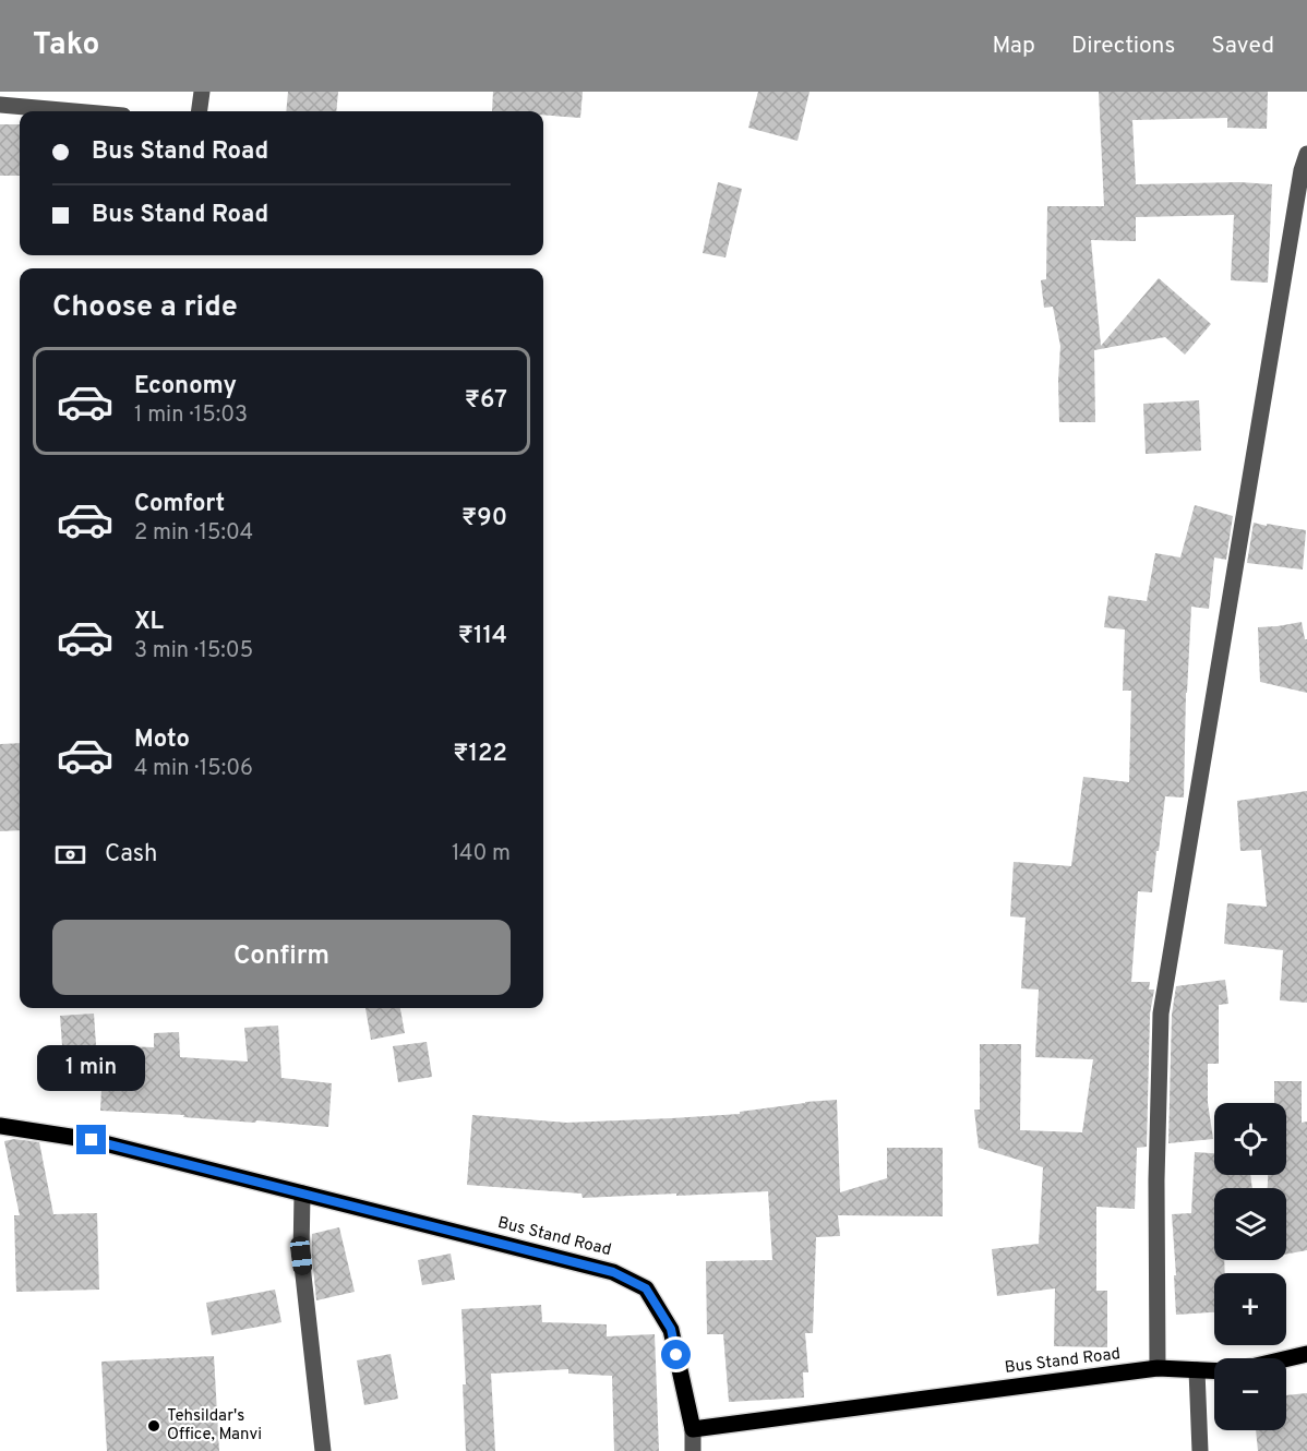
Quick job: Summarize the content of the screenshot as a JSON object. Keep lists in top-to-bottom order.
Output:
{
  "streets": {
    "main road": ["Bus Stand Road"]
  },
  "places": ["Tehsildar's Office, Manvi"],
  "page": {
    "header": "Tako",
    "nav": ["Map", "Directions", "Saved"],
    "banner": ["Bus Stand Road", "Bus Stand Road"],
    "heading": "Choose a ride",
    "list": [
      {
        "name": "Economy",
        "note": "1 min · 15:03",
        "value": "₹67"
      },
      {
        "name": "Comfort",
        "note": "2 min · 15:04",
        "value": "₹90"
      },
      {
        "name": "XL",
        "note": "3 min · 15:05",
        "value": "₹114"
      },
      {
        "name": "Moto",
        "note": "4 min · 15:06",
        "value": "₹122"
      }
    ],
    "pay": ["Cash", "140 m"],
    "buttons": "Confirm",
    "bubble": "1 min",
    "map_buttons": ["+", "−"]
  }
}
